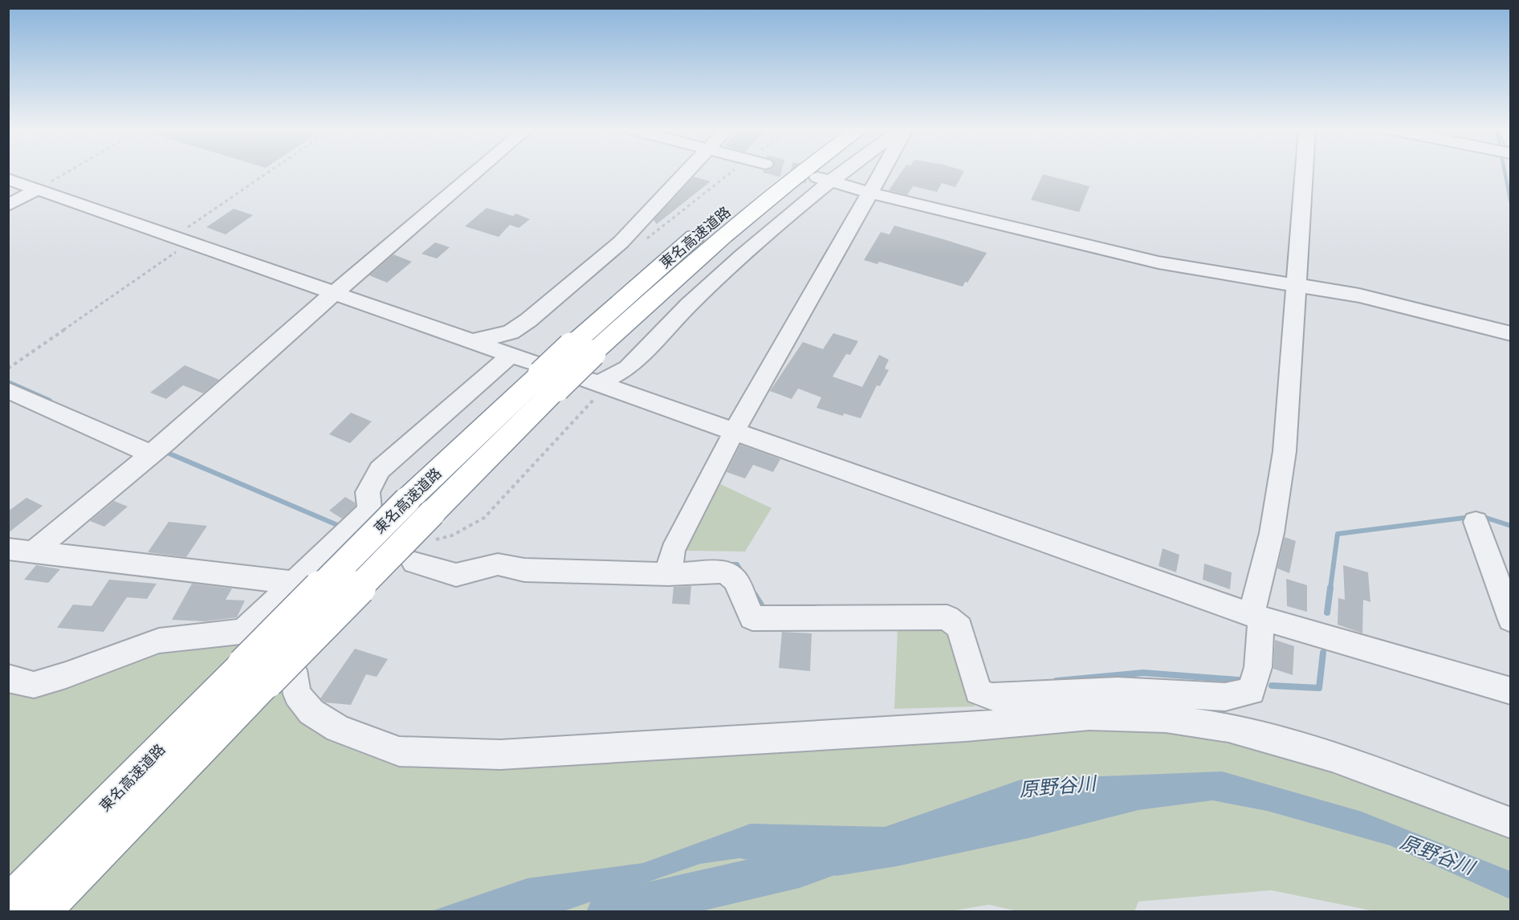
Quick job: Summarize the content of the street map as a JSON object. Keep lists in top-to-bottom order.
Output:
{
  "streets": {
    "highway": ["東名高速道路"]
  },
  "water": ["原野谷川"]
}
